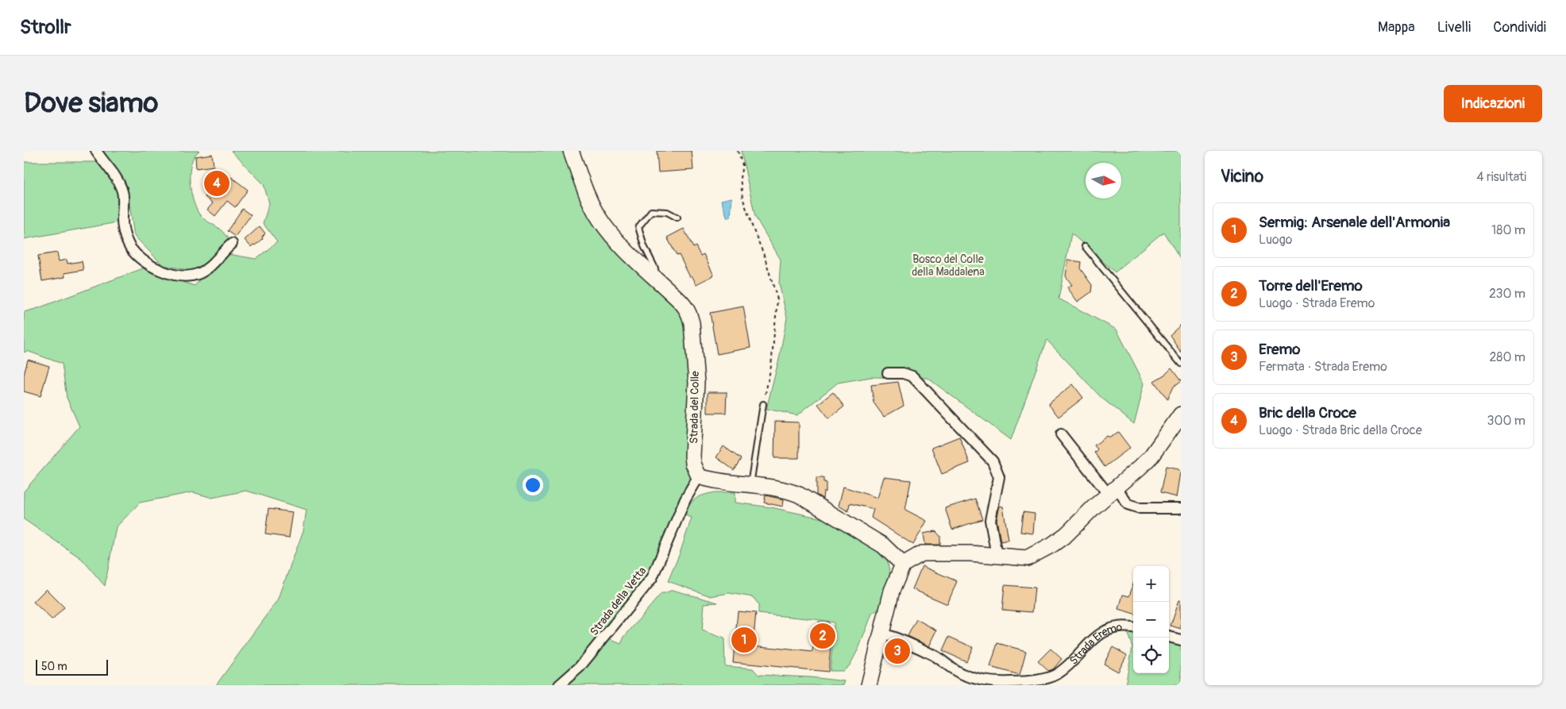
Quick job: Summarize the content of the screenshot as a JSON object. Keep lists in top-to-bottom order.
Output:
{
  "streets": {
    "street": ["Strada del Colle", "Strada della Vetta", "Strada Eremo"]
  },
  "crossings": [
    ["Strada del Colle", "Strada della Vetta"]
  ],
  "parks": ["Bosco del Colle della Maddalena"],
  "scale_bar": "50 m",
  "north": "right",
  "page": {
    "header": "Strollr",
    "nav": ["Mappa", "Livelli", "Condividi"],
    "buttons": "Indicazioni",
    "title": "Dove siamo",
    "heading": ["Vicino", "4 risultati"],
    "pins": [
      "4",
      "2",
      "1",
      "3"
    ],
    "list": [
      {
        "mark": "1",
        "name": "Sermig: Arsenale dell'Armonia",
        "note": "Luogo",
        "value": "180 m"
      },
      {
        "mark": "2",
        "name": "Torre dell'Eremo",
        "note": "Luogo · Strada Eremo",
        "value": "230 m"
      },
      {
        "mark": "3",
        "name": "Eremo",
        "note": "Fermata · Strada Eremo",
        "value": "280 m"
      },
      {
        "mark": "4",
        "name": "Bric della Croce",
        "note": "Luogo · Strada Bric della Croce",
        "value": "300 m"
      }
    ],
    "map_buttons": ["+", "−"],
    "scale": "50 m"
  }
}
